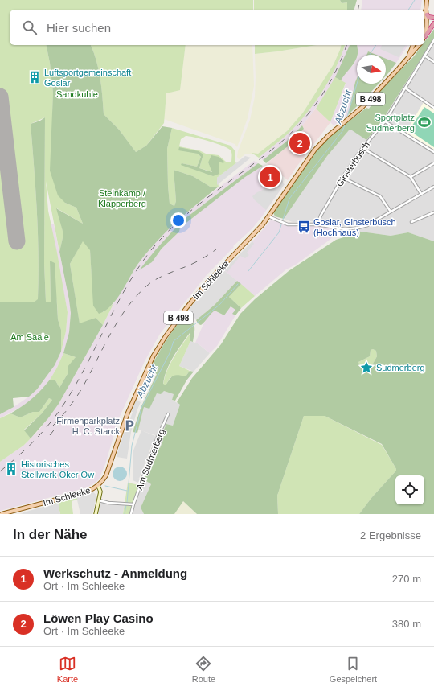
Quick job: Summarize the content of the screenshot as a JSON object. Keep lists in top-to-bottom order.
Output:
{
  "streets": {
    "main road": ["B 498", "Im Schleeke"],
    "street": ["Ginsterbusch", "Am Sudmerberg"]
  },
  "water": ["Abzucht"],
  "parks": ["Sandkuhle", "Steinkamp / Klapperberg", "Am Saale"],
  "places": {
    "building": ["Luftsportgemeinschaft Goslar", "Historisches Stellwerk Oker Ow"],
    "sports": ["Sportplatz Sudmerberg"],
    "bus stop": ["Goslar, Ginsterbusch (Hochhaus)"],
    "place": ["Sudmerberg"],
    "parking": ["Firmenparkplatz H. C. Starck"]
  },
  "north": "right",
  "page": {
    "search": "Hier suchen",
    "pins": ["2", "1"],
    "heading": ["In der Nähe", "2 Ergebnisse"],
    "list": [
      {
        "mark": "1",
        "name": "Werkschutz - Anmeldung",
        "note": "Ort · Im Schleeke",
        "value": "270 m"
      },
      {
        "mark": "2",
        "name": "Löwen Play Casino",
        "note": "Ort · Im Schleeke",
        "value": "380 m"
      }
    ],
    "nav": ["Karte", "Route", "Gespeichert"]
  }
}
